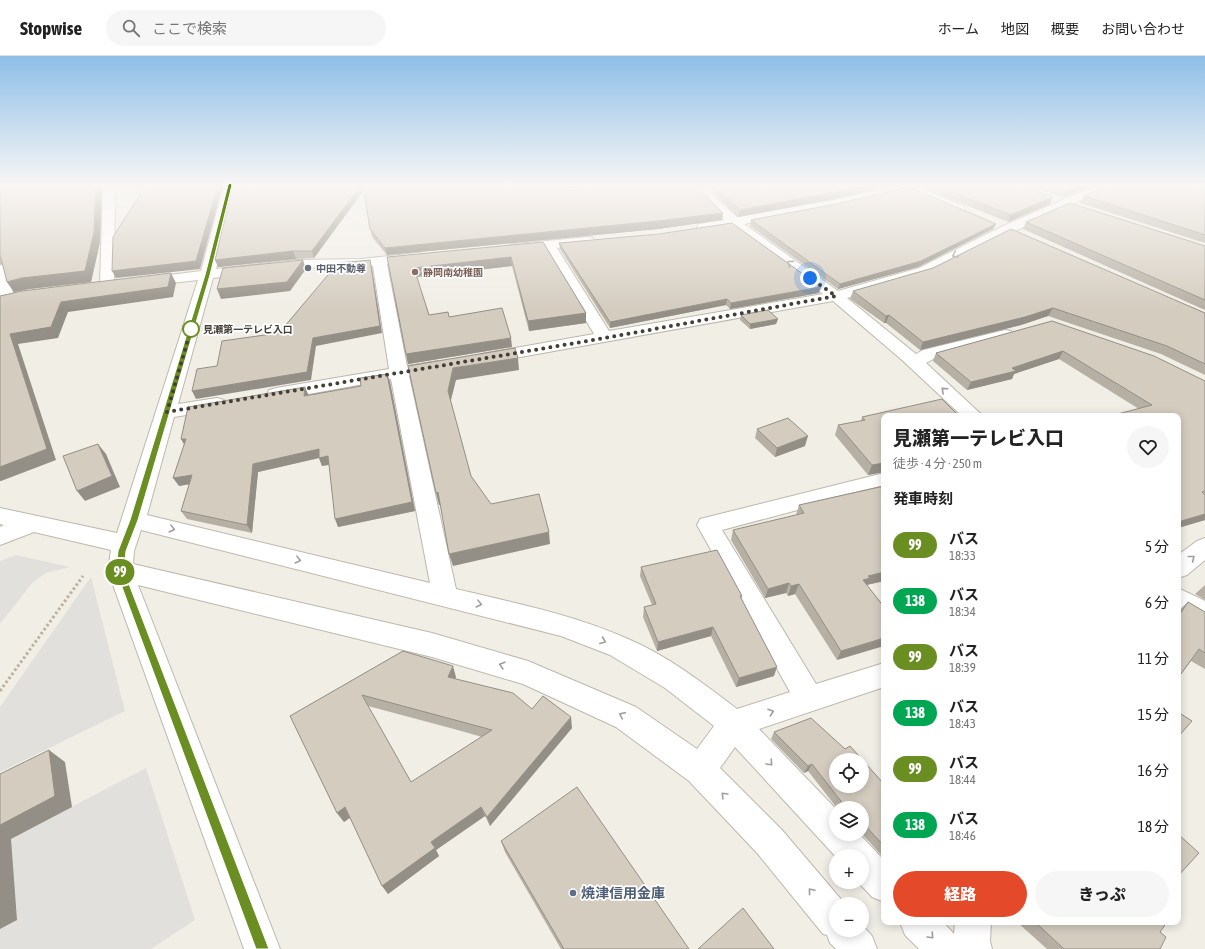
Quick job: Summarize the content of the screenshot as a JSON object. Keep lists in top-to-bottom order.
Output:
{
  "places": [
    "中田不動尊",
    "静岡南幼稚園",
    "見瀬第一テレビ入口",
    "焼津信用金庫"
  ],
  "lines": ["bus line 99"],
  "page": {
    "header": "Stopwise",
    "search": "ここで検索",
    "nav": [
      "ホーム",
      "地図",
      "概要",
      "お問い合わせ"
    ],
    "on_map": "99",
    "heading": [
      ["見瀬第一テレビ入口", "徒歩 · 4 分 · 250 m"],
      "発車時刻"
    ],
    "list": [
      {
        "mark": "99",
        "name": "バス",
        "note": "18:33",
        "value": "5 分"
      },
      {
        "mark": "138",
        "name": "バス",
        "note": "18:34",
        "value": "6 分"
      },
      {
        "mark": "99",
        "name": "バス",
        "note": "18:39",
        "value": "11 分"
      },
      {
        "mark": "138",
        "name": "バス",
        "note": "18:43",
        "value": "15 分"
      },
      {
        "mark": "99",
        "name": "バス",
        "note": "18:44",
        "value": "16 分"
      },
      {
        "mark": "138",
        "name": "バス",
        "note": "18:46",
        "value": "18 分"
      }
    ],
    "map_buttons": ["+", "−"],
    "buttons": ["経路", "きっぷ"]
  }
}
